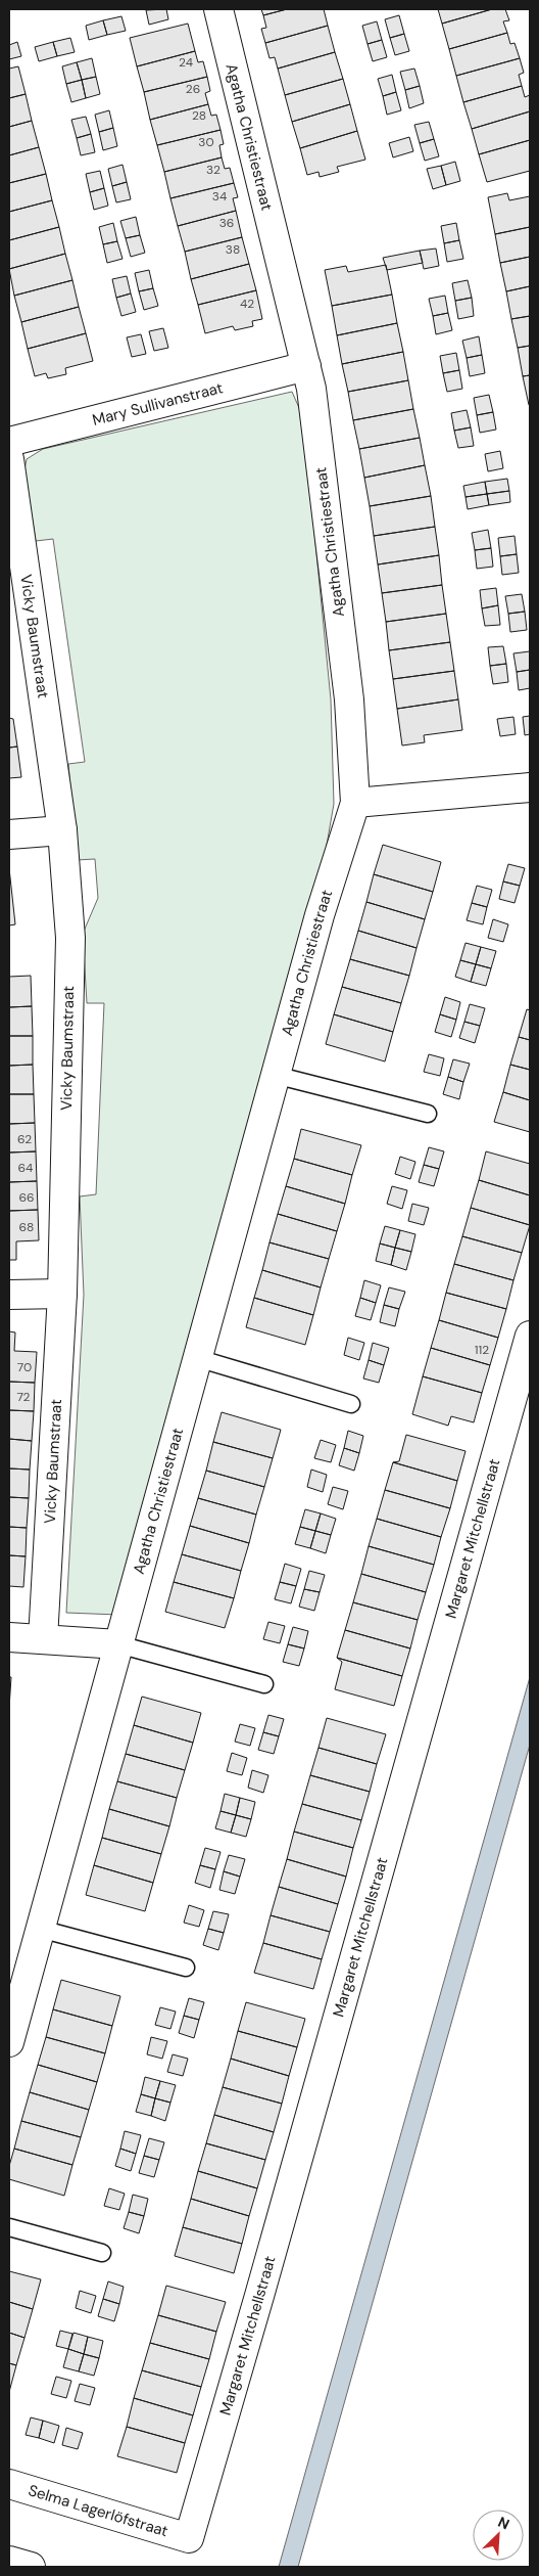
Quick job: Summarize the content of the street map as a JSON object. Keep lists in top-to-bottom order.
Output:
{
  "streets": {
    "street": [
      "Agatha Christiestraat",
      "Mary Sullivanstraat",
      "Vicky Baumstraat",
      "Margaret Mitchellstraat",
      "Selma Lagerlöfstraat"
    ]
  },
  "crossings": [
    ["Agatha Christiestraat", "Mary Sullivanstraat"],
    ["Margaret Mitchellstraat", "Selma Lagerlöfstraat"]
  ],
  "house_numbers": [
    "24",
    "26",
    "28",
    "30",
    "32",
    "34",
    "36",
    "38",
    "42",
    "62",
    "64",
    "66",
    "68",
    "112",
    "70",
    "72"
  ],
  "north": "top right"
}
